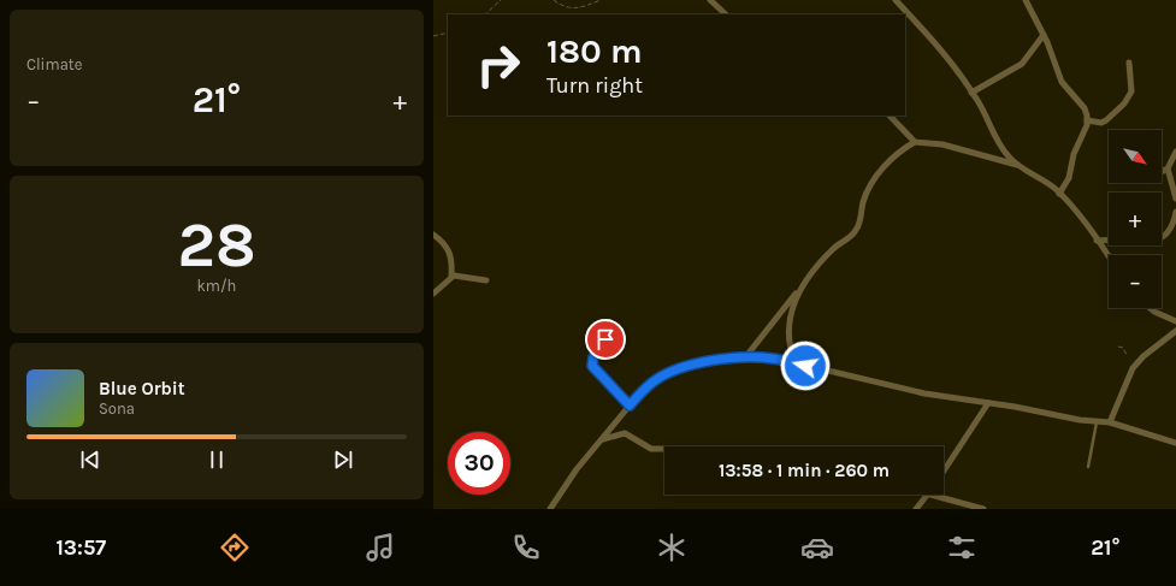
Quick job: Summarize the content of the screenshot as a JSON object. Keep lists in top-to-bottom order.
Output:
{
  "north": "bottom right",
  "page": {
    "tile": [
      "Climate",
      ["28", "km/h"]
    ],
    "turn": ["180 m", "Turn right"],
    "heat": ["−", "21°", "+"],
    "map_buttons": ["+", "−"],
    "song": ["Blue Orbit", "Sona"],
    "limit": "30",
    "trip": "13:58 · 1 min · 260 m",
    "tabs": ["13:57", "21°"]
  }
}
